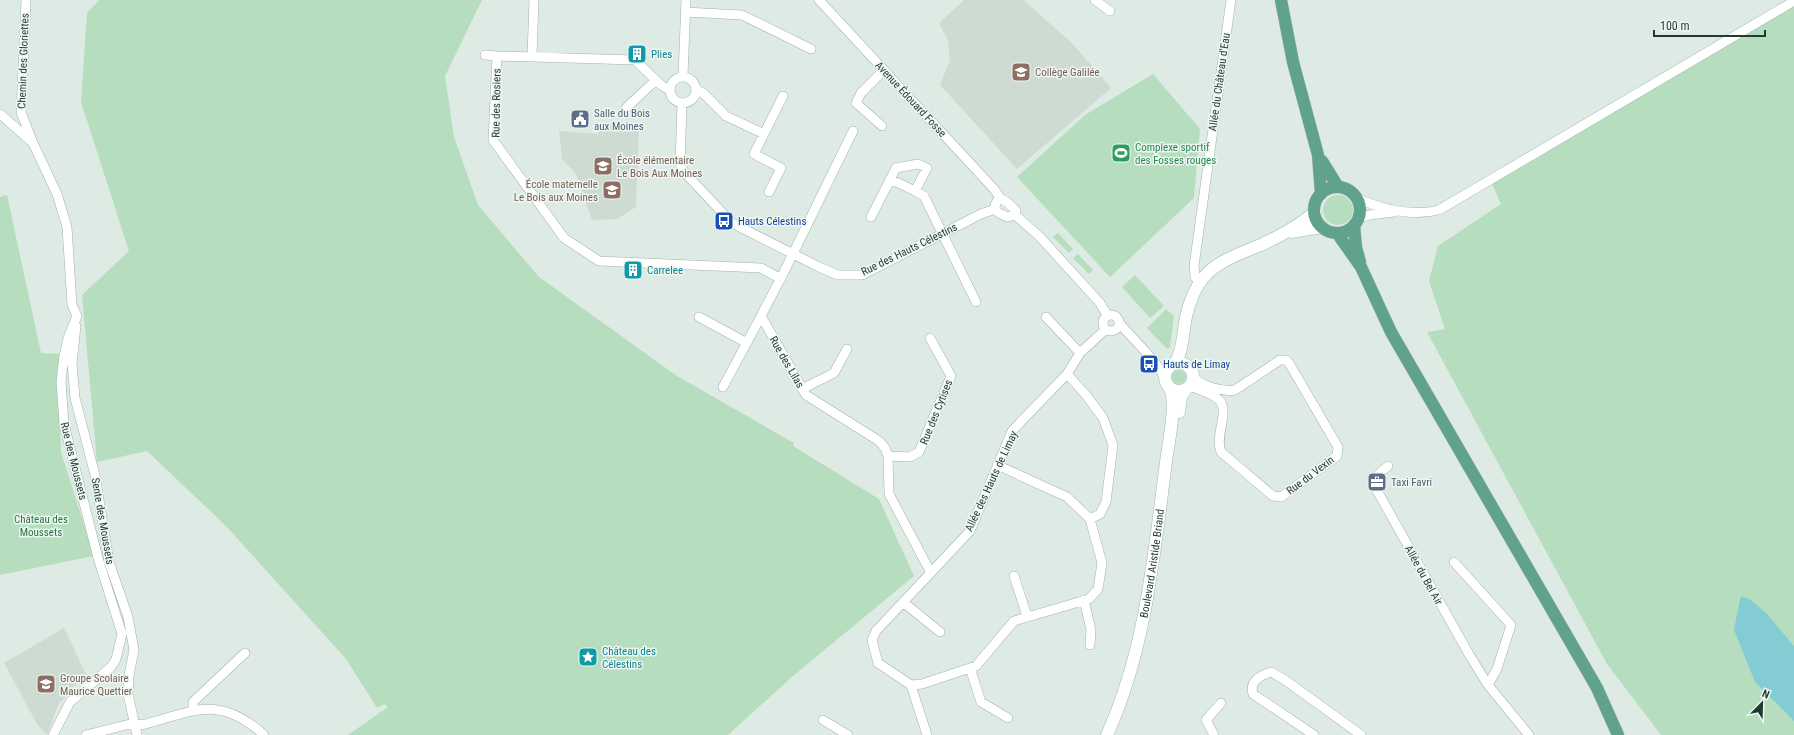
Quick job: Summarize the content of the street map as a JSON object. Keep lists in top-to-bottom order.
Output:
{
  "streets": {
    "main road": ["Boulevard Aristide Briand"],
    "street": [
      "Chemin des Gloriettes",
      "Allée du Château d'Eau",
      "Avenue Édouard Fosse",
      "Rue des Rosiers",
      "Rue des Hauts Célestins",
      "Rue des Lilas",
      "Rue des Cytises",
      "Rue des Moussets",
      "Rue du Vexin",
      "Allée des Hauts de Limay",
      "Sente des Moussets",
      "Allée du Bel Air"
    ]
  },
  "crossings": [
    ["Allée du Château d'Eau", "Boulevard Aristide Briand"],
    ["Avenue Édouard Fosse", "Rue des Hauts Célestins"],
    ["Rue des Rosiers", "Rue des Hauts Célestins"],
    ["Rue des Lilas", "Rue des Cytises"],
    ["Rue des Moussets", "Sente des Moussets"],
    ["Rue du Vexin", "Boulevard Aristide Briand"]
  ],
  "parks": ["Château des Moussets"],
  "places": {
    "building": ["Plies", "Carrelee"],
    "school or university": [
      "Collège Galilée",
      "École élémentaire Le Bois Aux Moines",
      "École maternelle Le Bois aux Moines",
      "Groupe Scolaire Maurice Quettier"
    ],
    "public building": ["Salle du Bois aux Moines"],
    "sports": ["Complexe sportif des Fosses rouges"],
    "bus stop": ["Hauts Célestins", "Hauts de Limay"],
    "office": ["Taxi Favri"],
    "place": ["Château des Célestins"]
  },
  "scale_bar": "100 m",
  "north": "top right"
}
